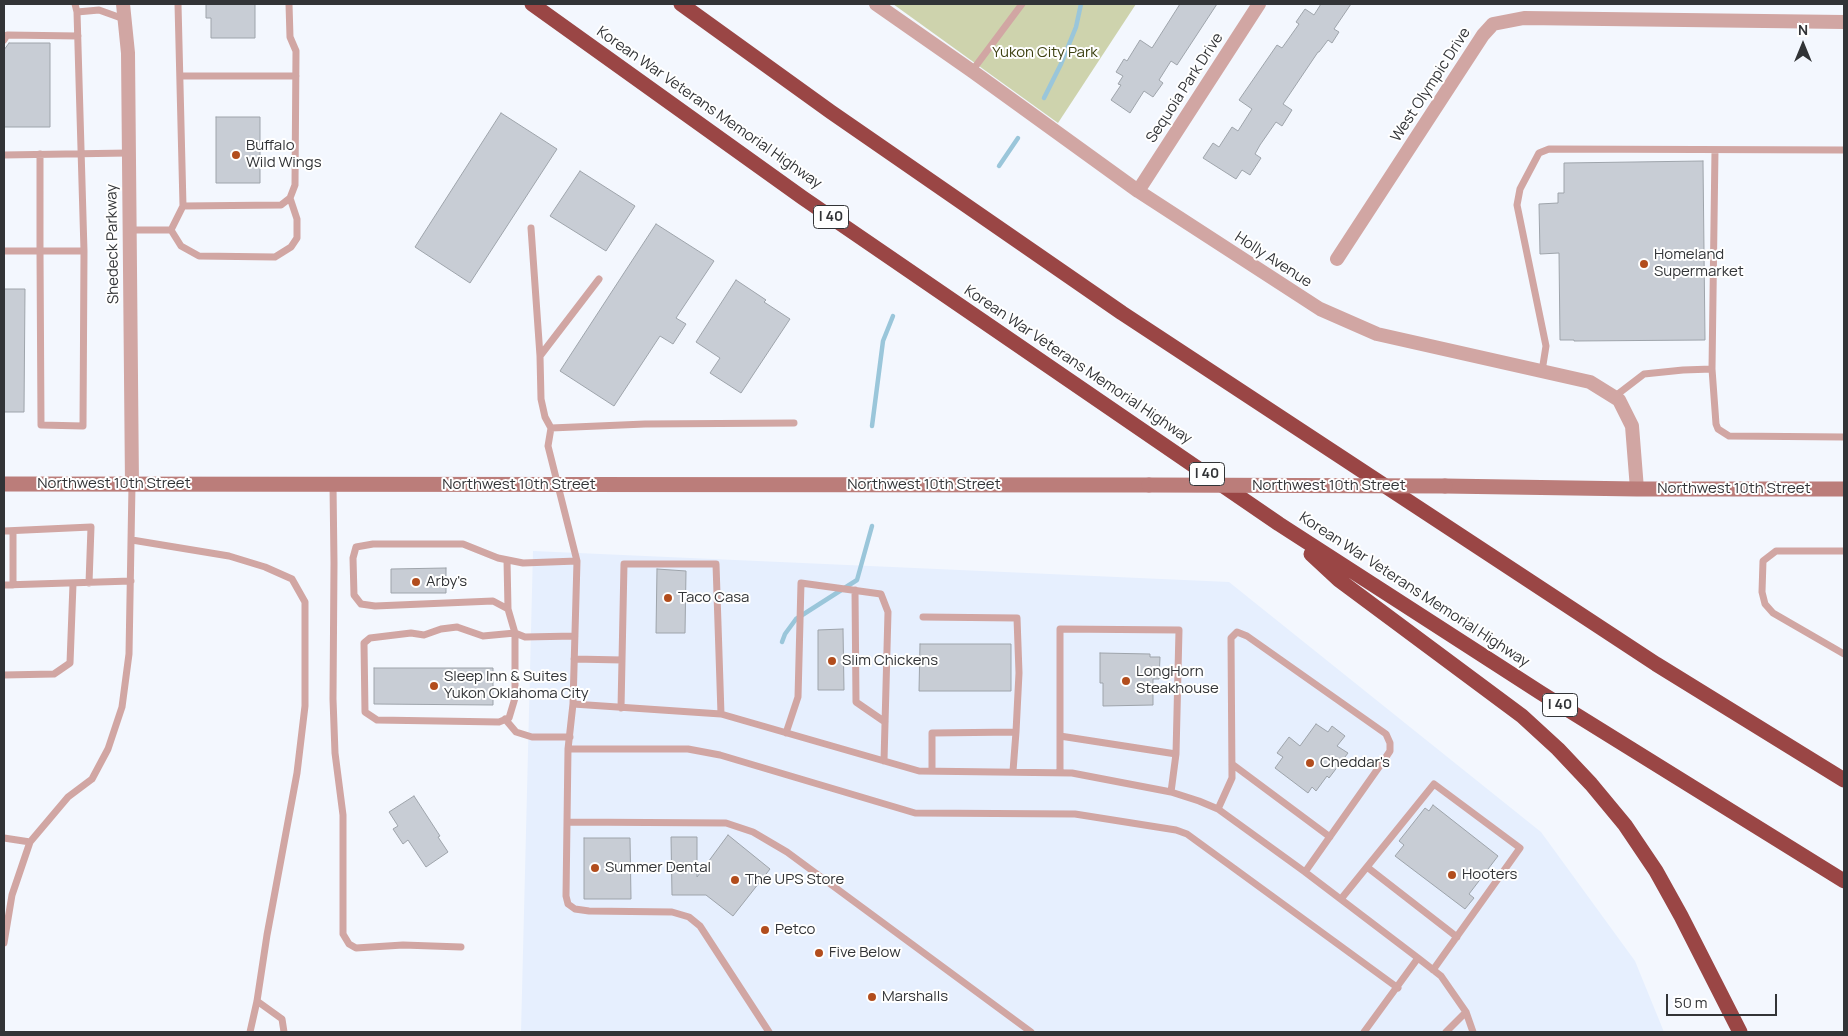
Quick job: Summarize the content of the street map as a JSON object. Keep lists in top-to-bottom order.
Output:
{
  "streets": {
    "highway": ["Korean War Veterans Memorial Highway", "I 40"],
    "main road": ["Northwest 10th Street"],
    "street": [
      "West Olympic Drive",
      "Sequoia Park Drive",
      "Shedeck Parkway",
      "Holly Avenue"
    ]
  },
  "crossings": [
    ["Sequoia Park Drive", "Holly Avenue"],
    ["Shedeck Parkway", "Northwest 10th Street"],
    ["Holly Avenue", "Northwest 10th Street"]
  ],
  "parks": ["Yukon City Park"],
  "places": [
    "Buffalo Wild Wings",
    "Homeland Supermarket",
    "Arby's",
    "Taco Casa",
    "Slim Chickens",
    "LongHorn Steakhouse",
    "Sleep Inn & Suites Yukon Oklahoma City",
    "Cheddar's",
    "Summer Dental",
    "Hooters",
    "The UPS Store",
    "Petco",
    "Five Below",
    "Marshalls"
  ],
  "scale_bar": "50 m",
  "north": "top"
}
